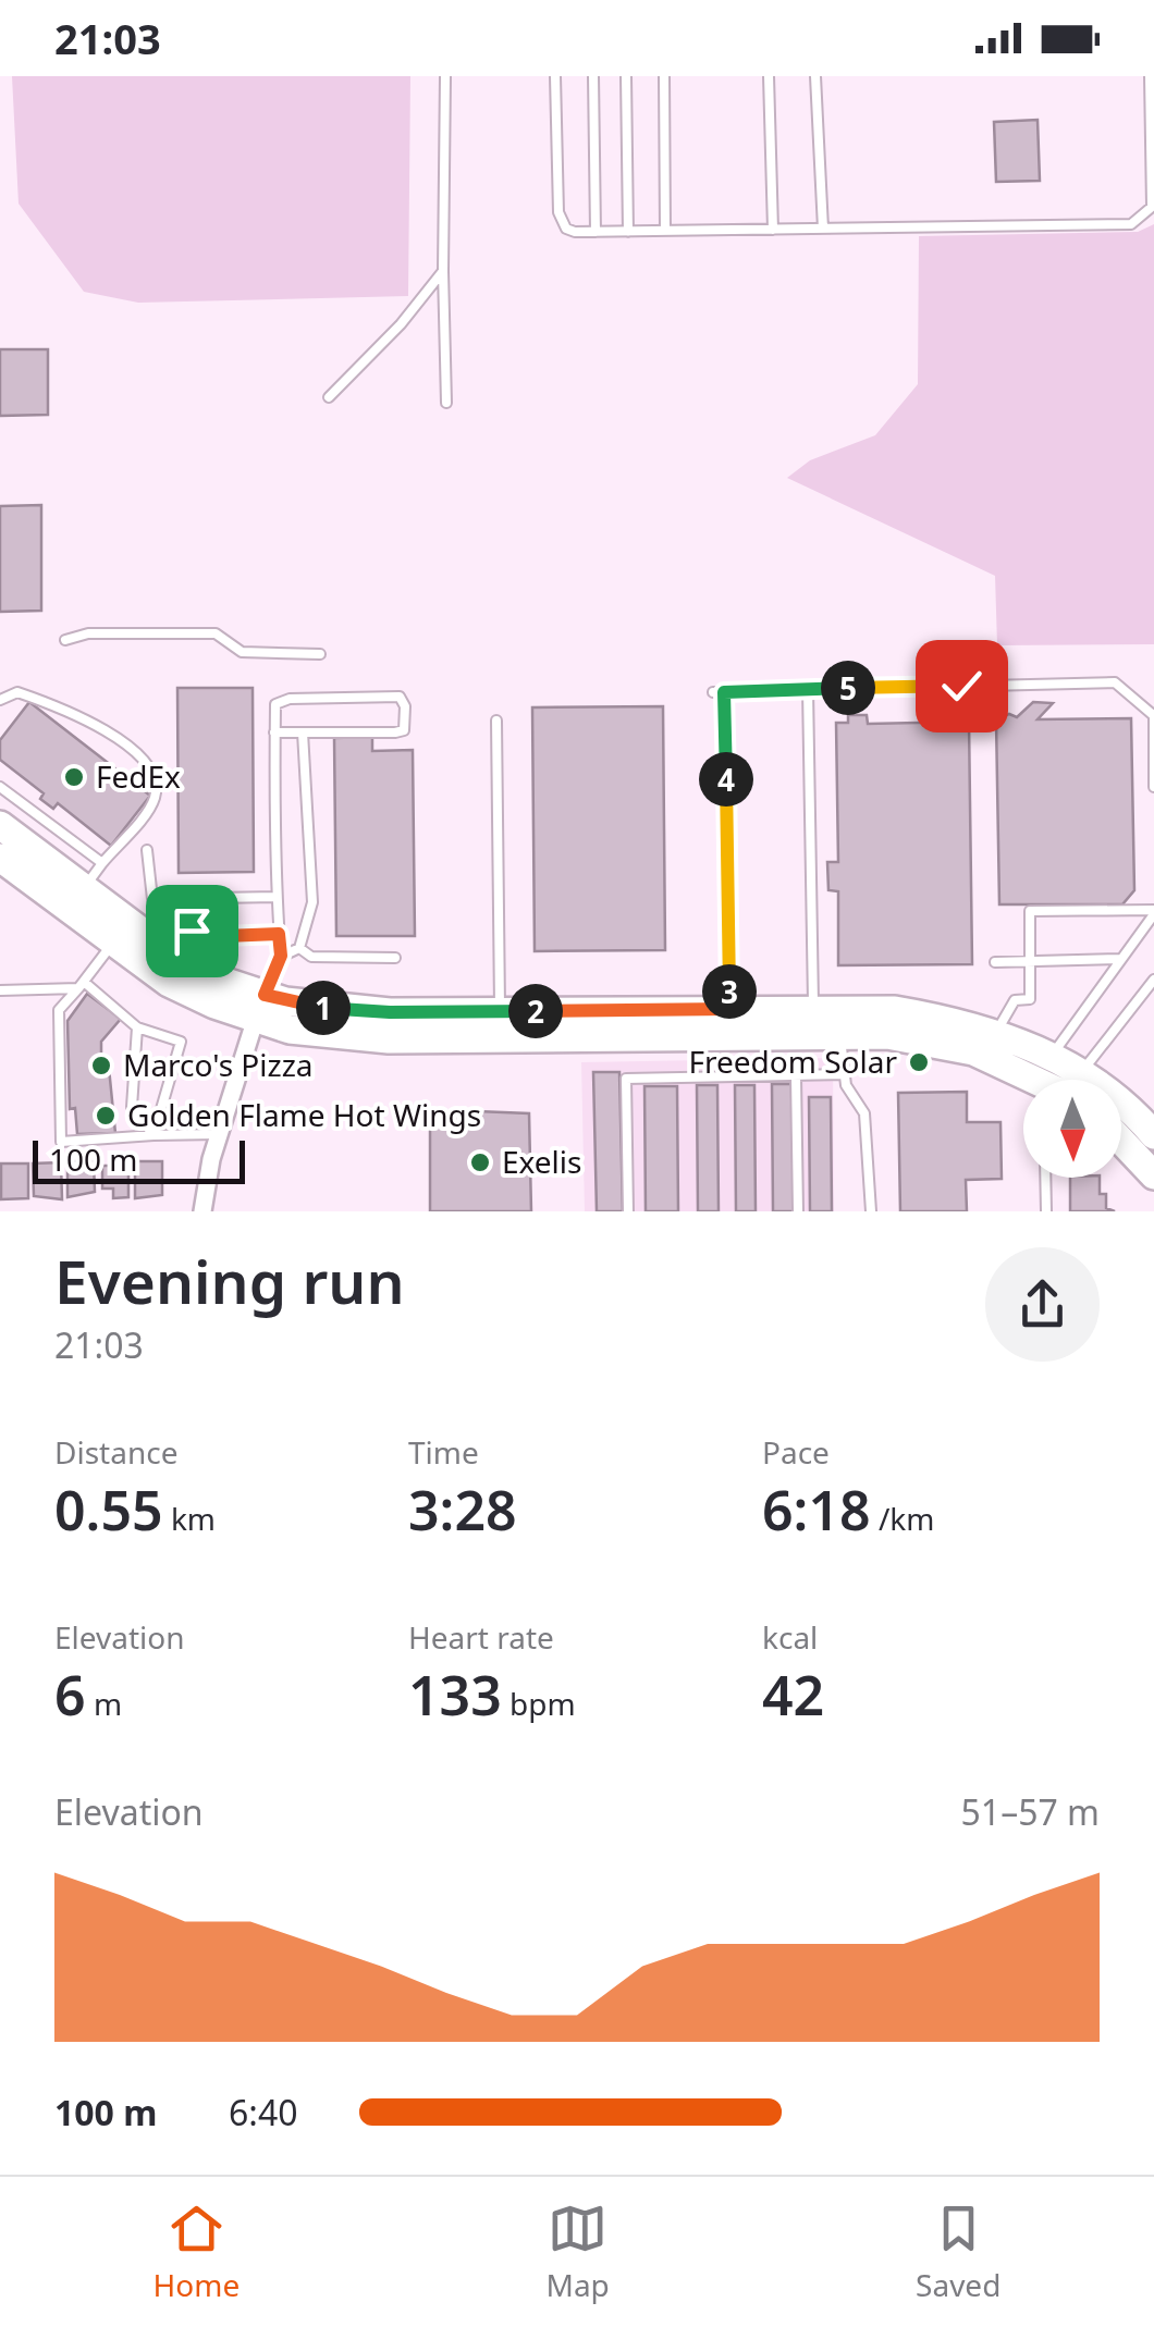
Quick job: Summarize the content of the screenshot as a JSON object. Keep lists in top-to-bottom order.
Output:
{
  "places": [
    "FedEx",
    "Freedom Solar",
    "Marco's Pizza",
    "Golden Flame Hot Wings",
    "Exelis"
  ],
  "scale_bar": "100 m",
  "north": "bottom",
  "page": {
    "status": "21:03",
    "pins": [
      "5",
      "4",
      "3",
      "1",
      "2"
    ],
    "scale": "100 m",
    "heading": ["Evening run", "21:03"],
    "stats": [
      ["Distance", "0.55 km"],
      ["Time", "3:28"],
      ["Pace", "6:18 /km"],
      ["Elevation", "6 m"],
      ["Heart rate", "133 bpm"],
      ["kcal", "42"]
    ],
    "chart": ["Elevation", "51–57 m"],
    "list": [
      {
        "name": "100 m",
        "note": "6:40"
      }
    ],
    "tabs": ["Home", "Map", "Saved"]
  }
}
